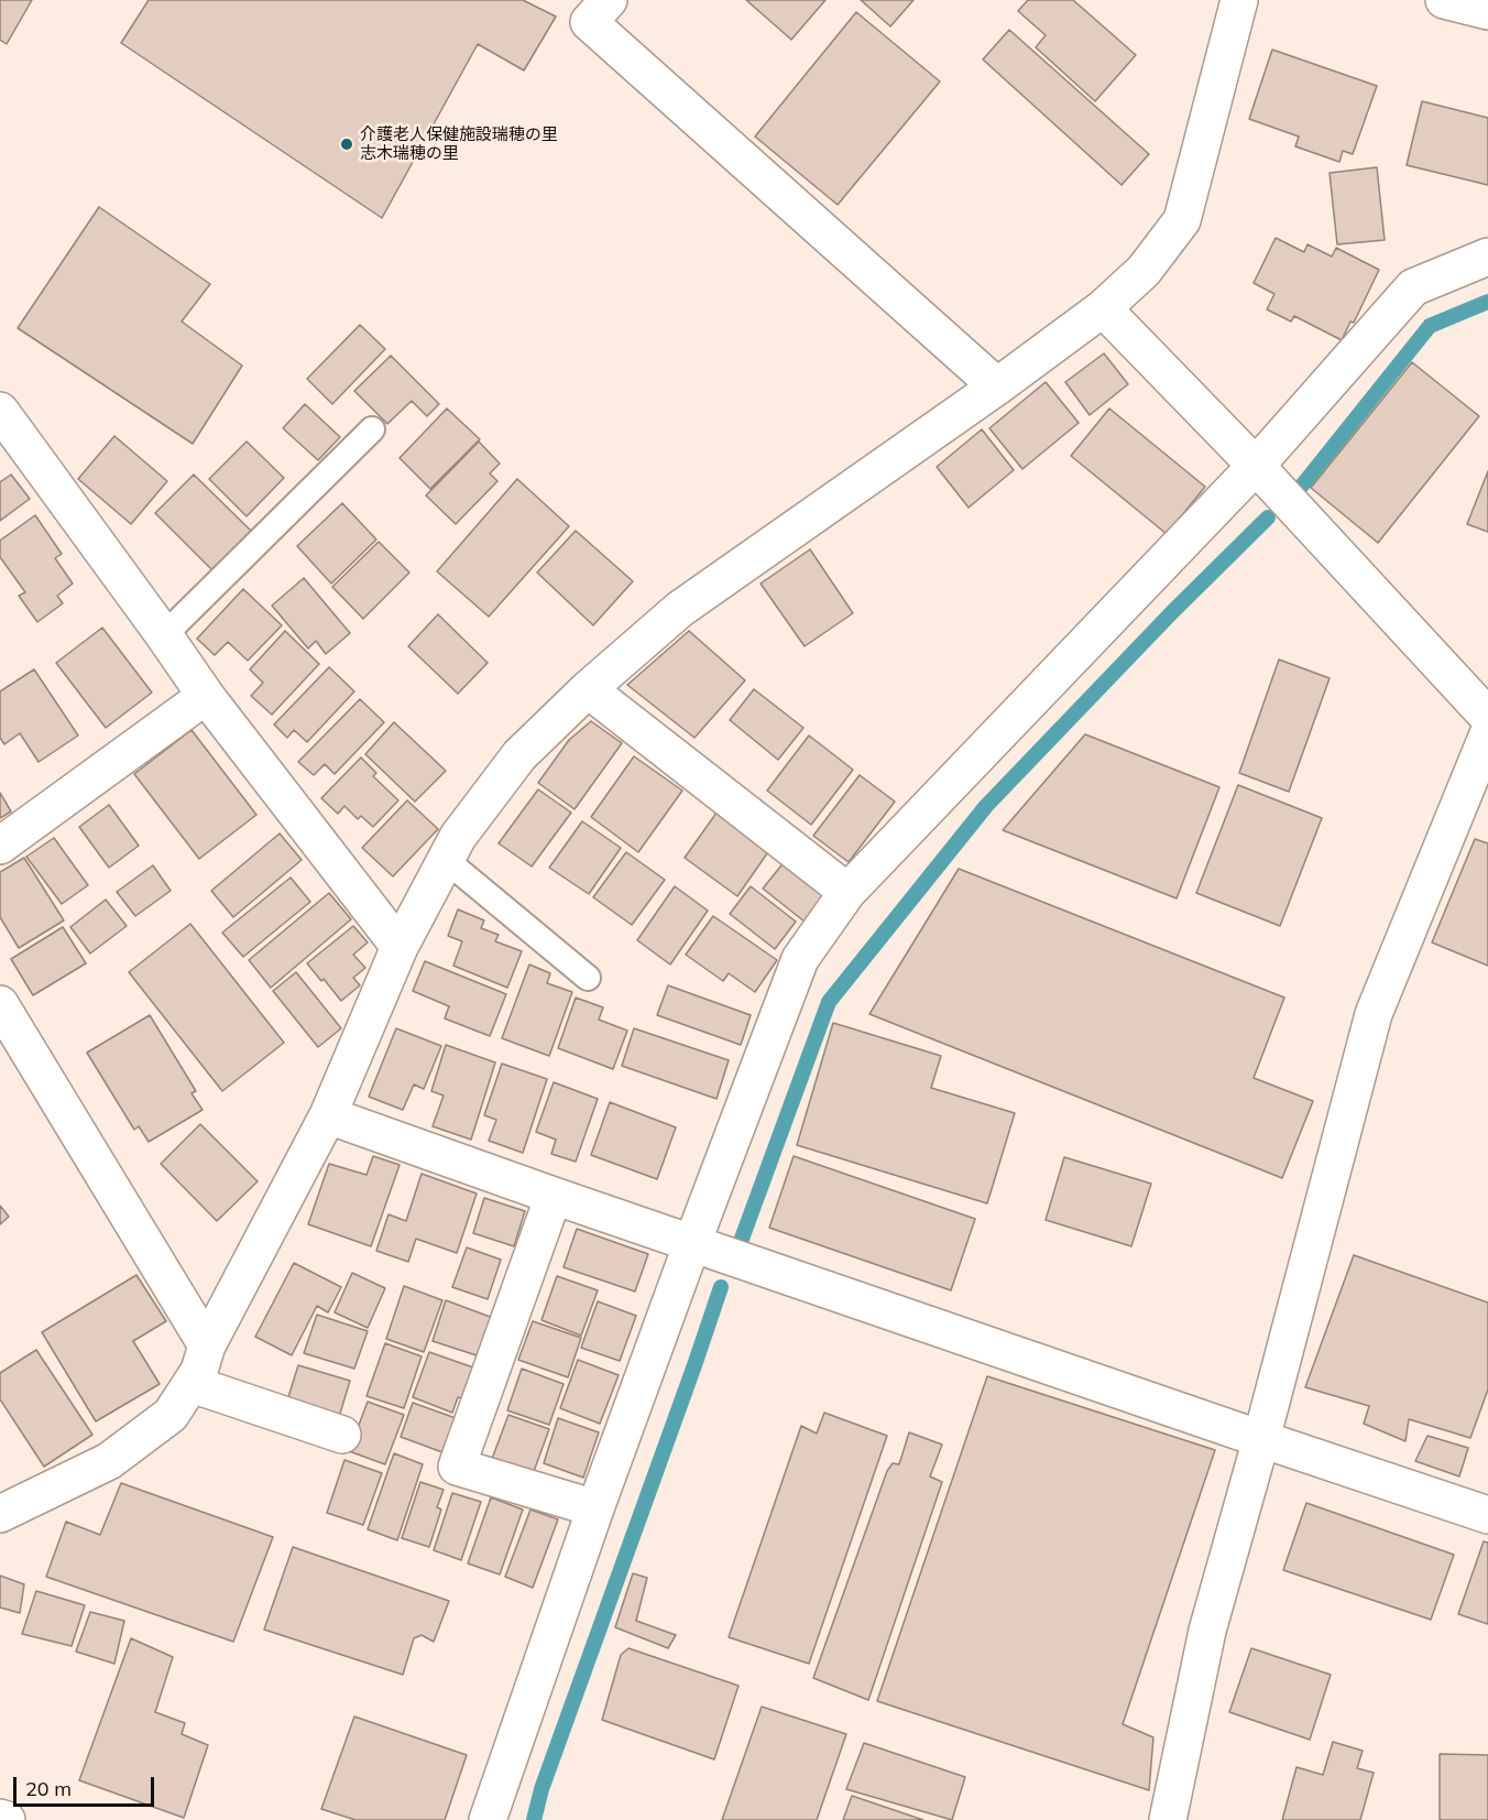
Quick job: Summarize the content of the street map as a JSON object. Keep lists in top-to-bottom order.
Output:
{
  "places": ["介護老人保健施設瑞穂の里 志木瑞穂の里"],
  "scale_bar": "20 m"
}
